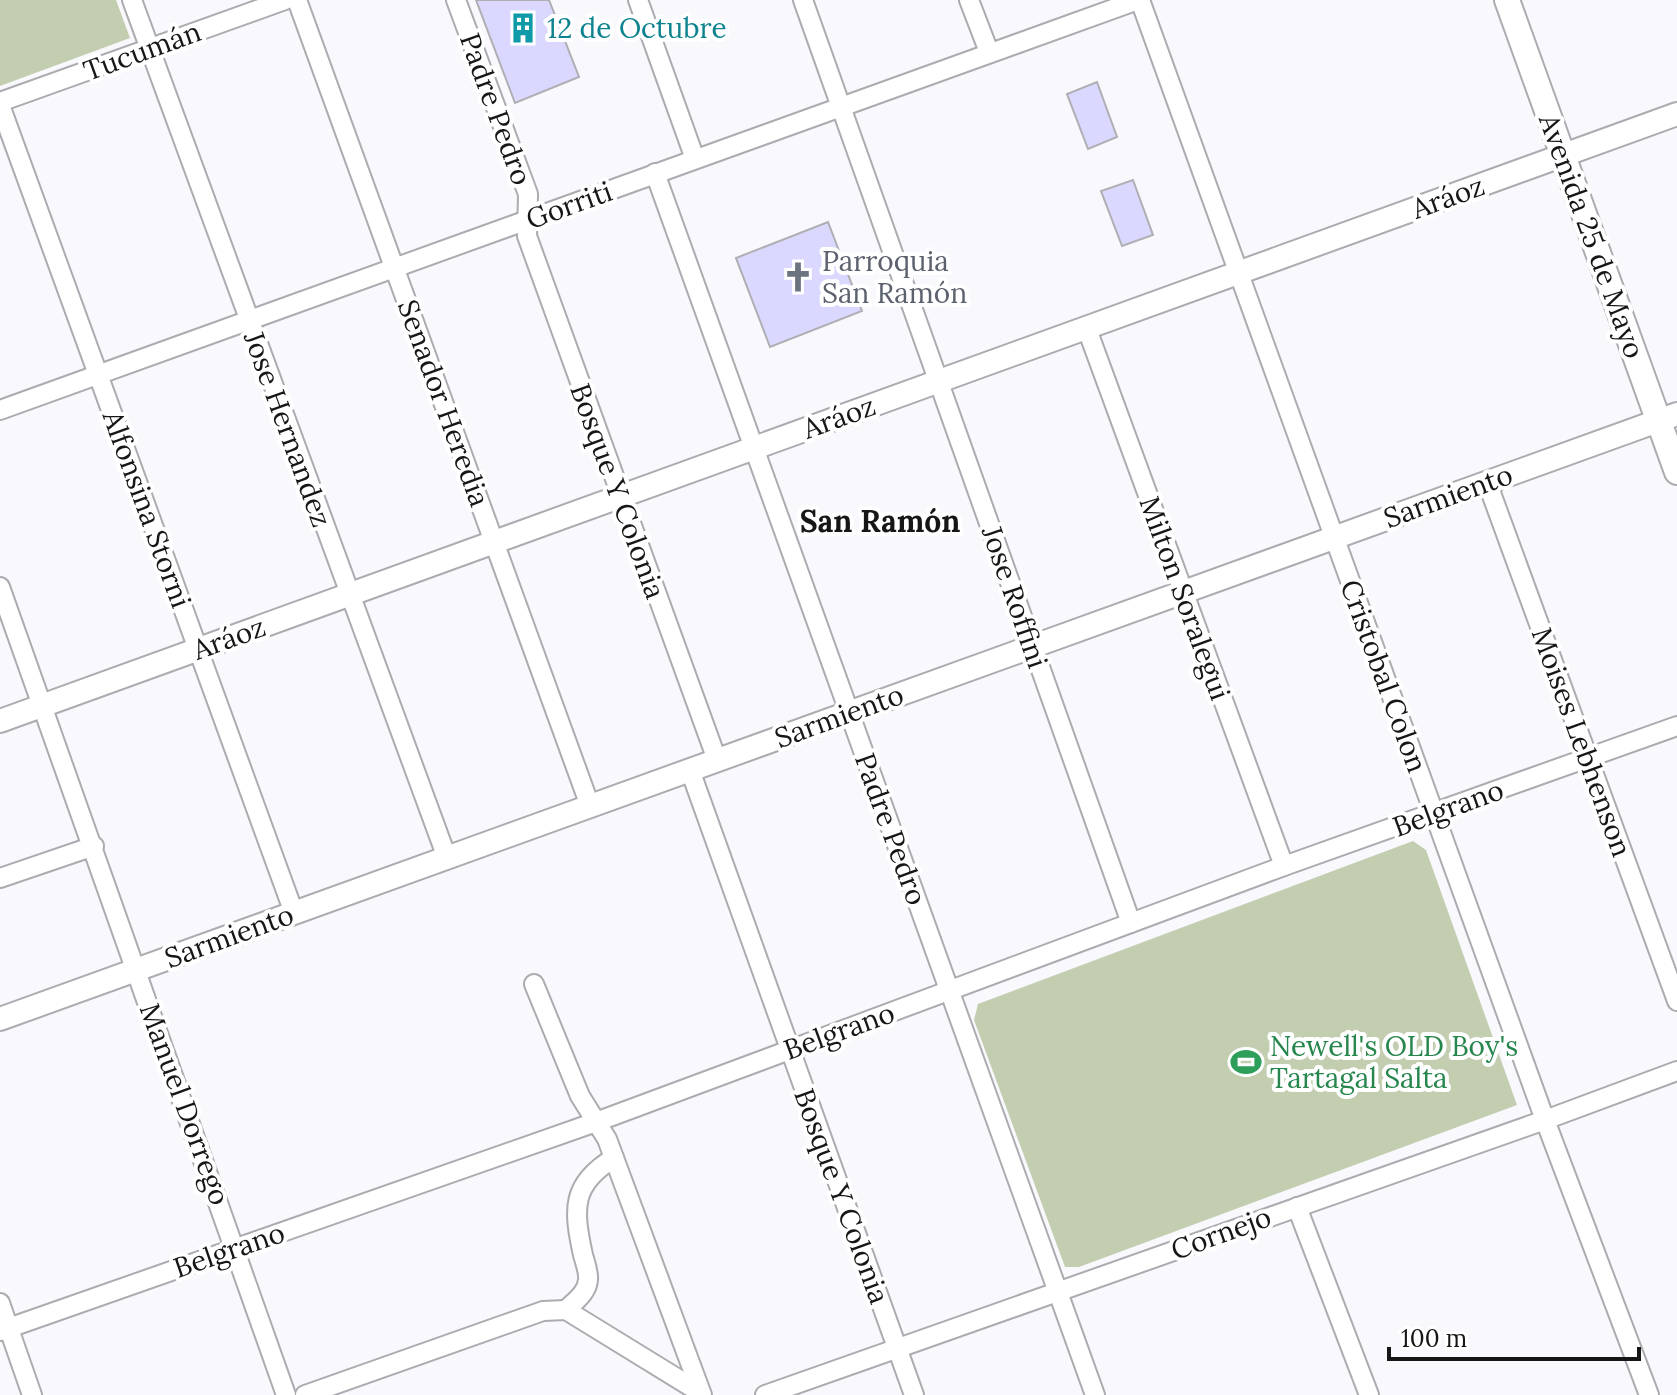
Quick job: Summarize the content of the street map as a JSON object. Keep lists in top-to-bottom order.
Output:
{
  "streets": {
    "main road": ["Avenida 25 de Mayo"],
    "street": [
      "Tucumán",
      "Padre Pedro",
      "Aráoz",
      "Gorriti",
      "Senador Heredia",
      "Jose Hernandez",
      "Bosque Y Colonia",
      "Sarmiento",
      "Alfonsina Storni",
      "Jose Roffini",
      "Milton Soralegui",
      "Cristobal Colon",
      "Moises Lebhenson",
      "Belgrano",
      "Manuel Dorrego",
      "Cornejo"
    ]
  },
  "crossings": [
    ["Tucumán", "Jose Hernandez"],
    ["Tucumán", "Alfonsina Storni"],
    ["Padre Pedro", "Aráoz"],
    ["Padre Pedro", "Gorriti"],
    ["Padre Pedro", "Bosque Y Colonia"],
    ["Padre Pedro", "Sarmiento"],
    ["Padre Pedro", "Belgrano"],
    ["Padre Pedro", "Cornejo"],
    ["Aráoz", "Avenida 25 de Mayo"],
    ["Aráoz", "Senador Heredia"],
    ["Aráoz", "Jose Hernandez"],
    ["Aráoz", "Bosque Y Colonia"],
    ["Aráoz", "Alfonsina Storni"],
    ["Aráoz", "Jose Roffini"],
    ["Aráoz", "Milton Soralegui"],
    ["Aráoz", "Cristobal Colon"],
    ["Aráoz", "Manuel Dorrego"],
    ["Gorriti", "Senador Heredia"],
    ["Gorriti", "Jose Hernandez"],
    ["Gorriti", "Bosque Y Colonia"],
    ["Gorriti", "Alfonsina Storni"],
    ["Gorriti", "Jose Roffini"],
    ["Gorriti", "Cristobal Colon"],
    ["Avenida 25 de Mayo", "Sarmiento"],
    ["Senador Heredia", "Sarmiento"],
    ["Jose Hernandez", "Sarmiento"],
    ["Bosque Y Colonia", "Sarmiento"],
    ["Bosque Y Colonia", "Belgrano"],
    ["Bosque Y Colonia", "Cornejo"],
    ["Sarmiento", "Alfonsina Storni"],
    ["Sarmiento", "Jose Roffini"],
    ["Sarmiento", "Milton Soralegui"],
    ["Sarmiento", "Cristobal Colon"],
    ["Sarmiento", "Moises Lebhenson"],
    ["Sarmiento", "Manuel Dorrego"],
    ["Jose Roffini", "Belgrano"],
    ["Milton Soralegui", "Belgrano"],
    ["Cristobal Colon", "Belgrano"],
    ["Cristobal Colon", "Cornejo"],
    ["Moises Lebhenson", "Belgrano"],
    ["Belgrano", "Manuel Dorrego"]
  ],
  "districts": ["San Ramón"],
  "places": {
    "building": ["12 de Octubre"],
    "church": ["Parroquia San Ramón"],
    "sports": ["Newell's OLD Boy's Tartagal Salta"]
  },
  "scale_bar": "100 m"
}
